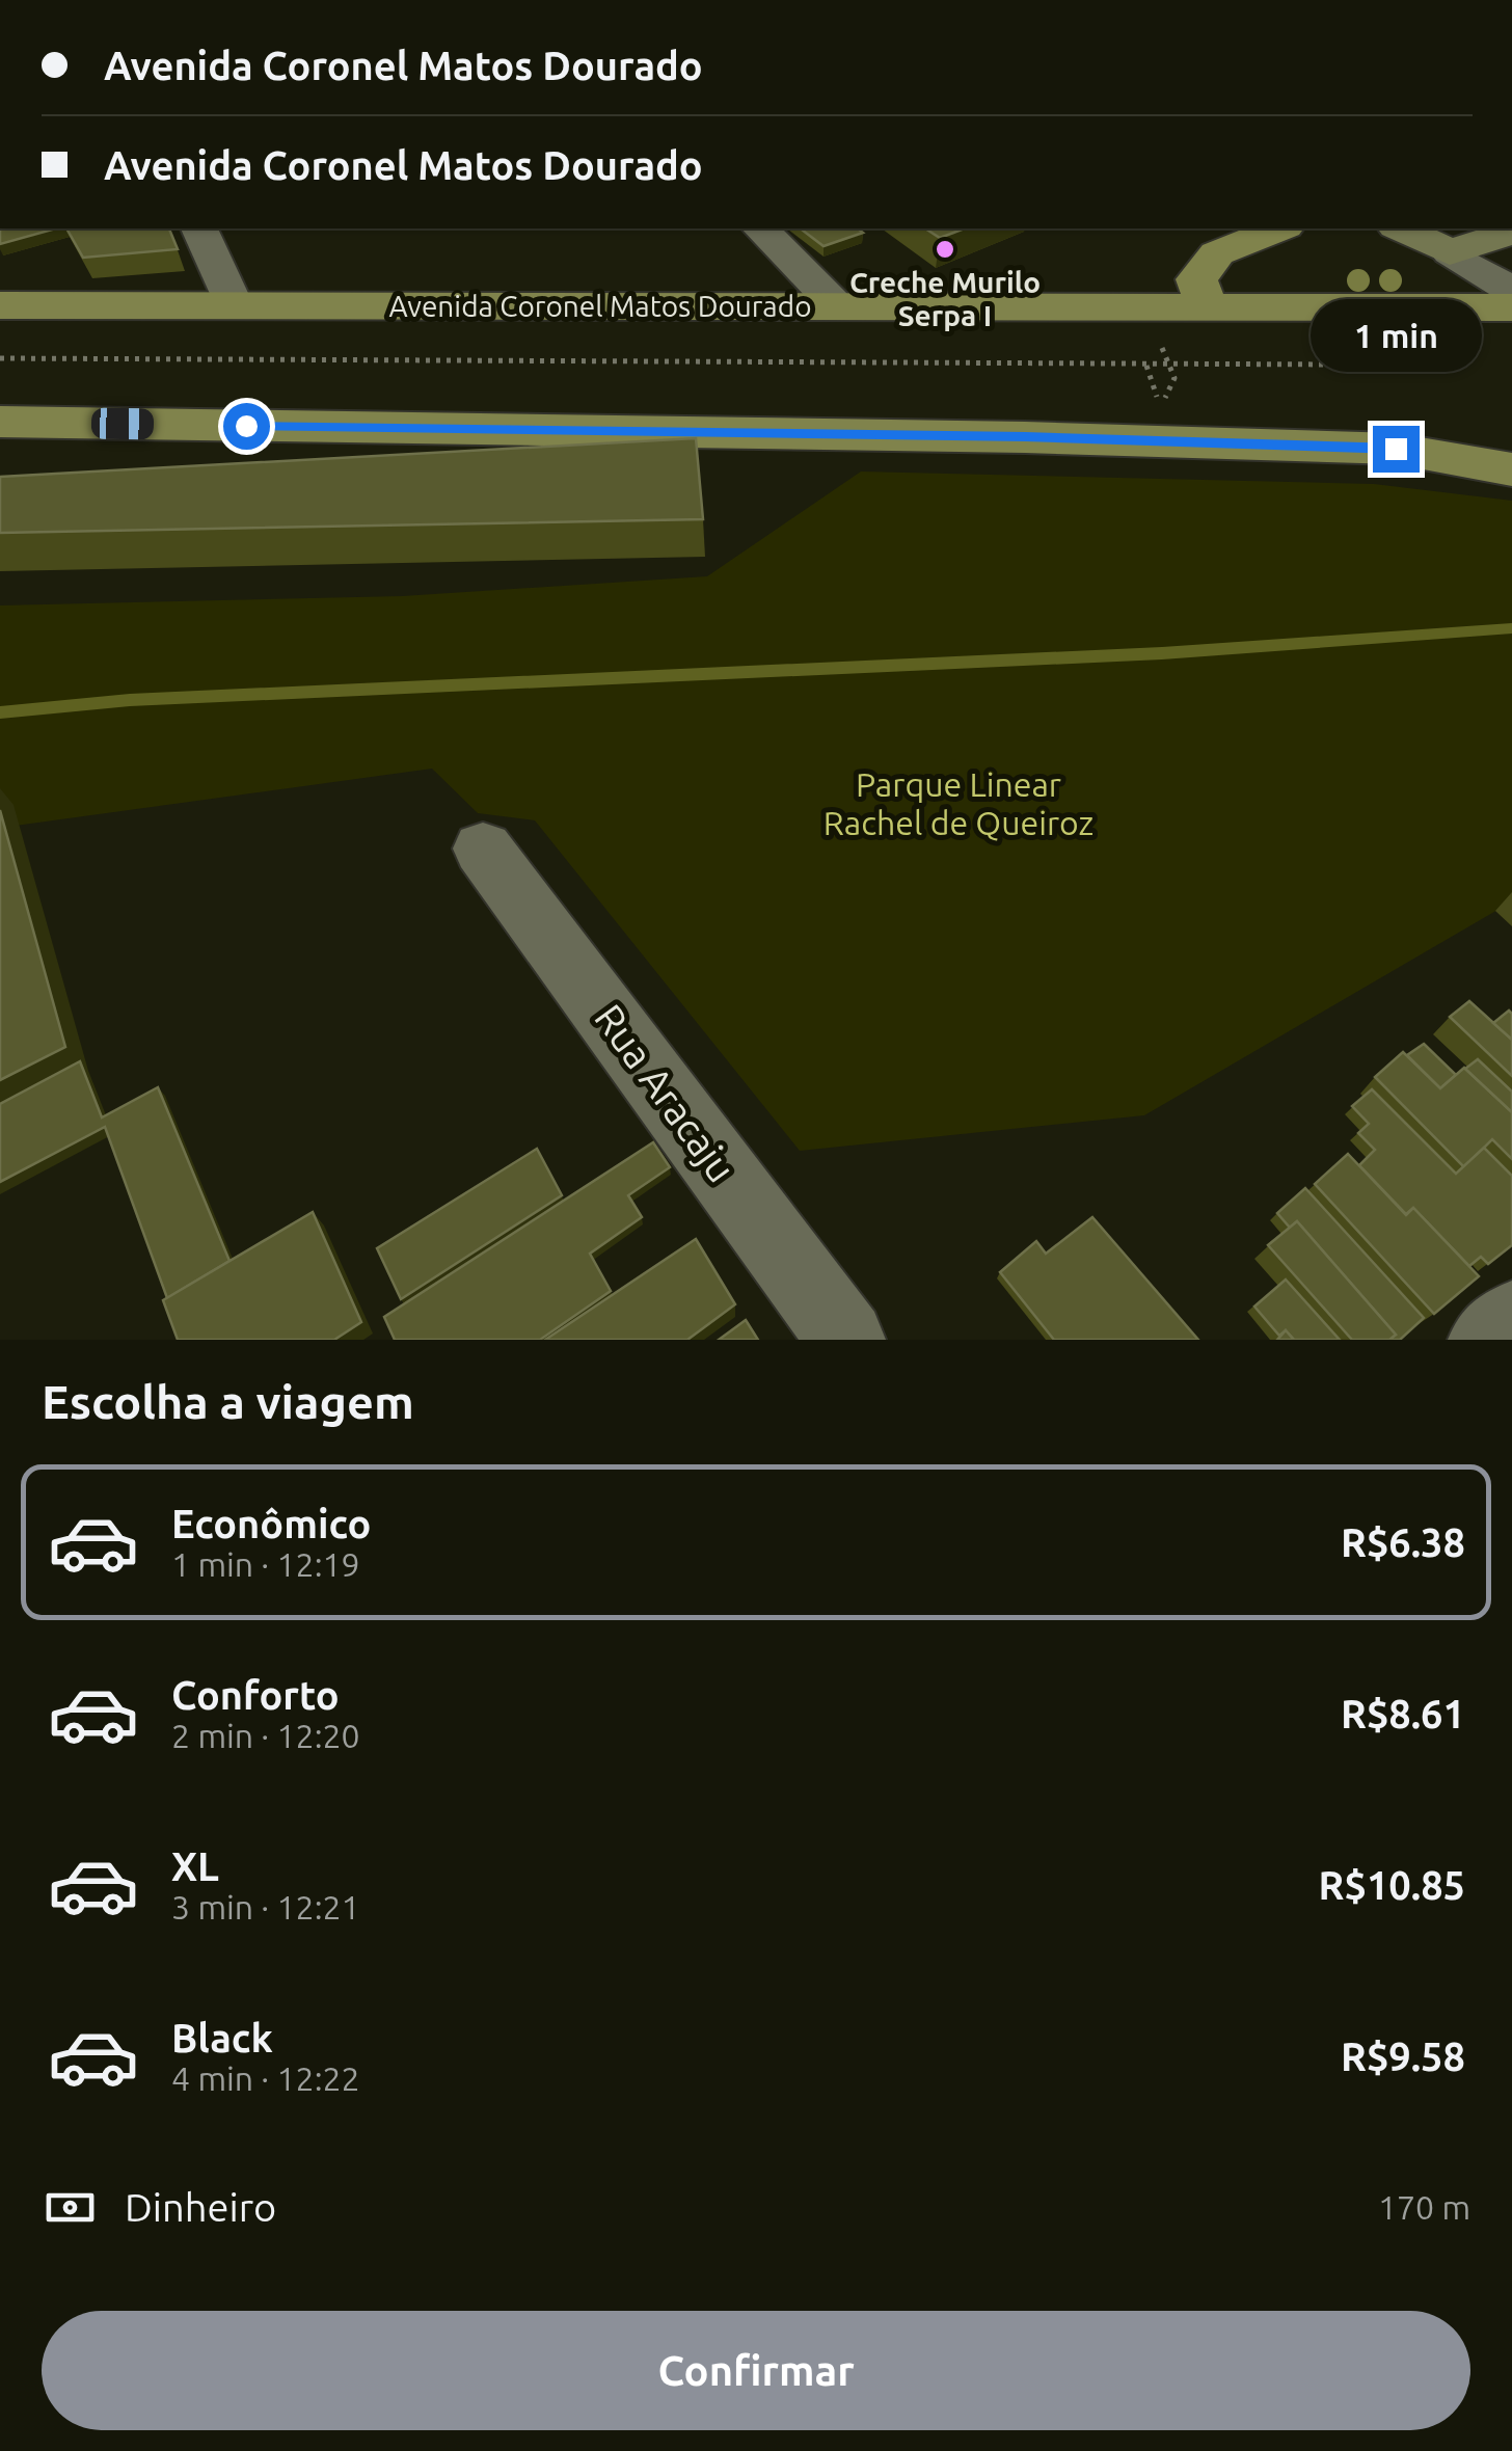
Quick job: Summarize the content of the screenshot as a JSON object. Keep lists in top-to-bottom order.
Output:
{
  "streets": {
    "main road": ["Avenida Coronel Matos Dourado"],
    "street": ["Rua Aracaju"]
  },
  "parks": ["Parque Linear Rachel de Queiroz"],
  "places": ["Creche Murilo Serpa I"],
  "page": {
    "banner": ["Avenida Coronel Matos Dourado", "Avenida Coronel Matos Dourado"],
    "bubble": "1 min",
    "heading": "Escolha a viagem",
    "list": [
      {
        "name": "Econômico",
        "note": "1 min · 12:19",
        "value": "R$6.38"
      },
      {
        "name": "Conforto",
        "note": "2 min · 12:20",
        "value": "R$8.61"
      },
      {
        "name": "XL",
        "note": "3 min · 12:21",
        "value": "R$10.85"
      },
      {
        "name": "Black",
        "note": "4 min · 12:22",
        "value": "R$9.58"
      }
    ],
    "pay": ["Dinheiro", "170 m"],
    "buttons": "Confirmar"
  }
}
